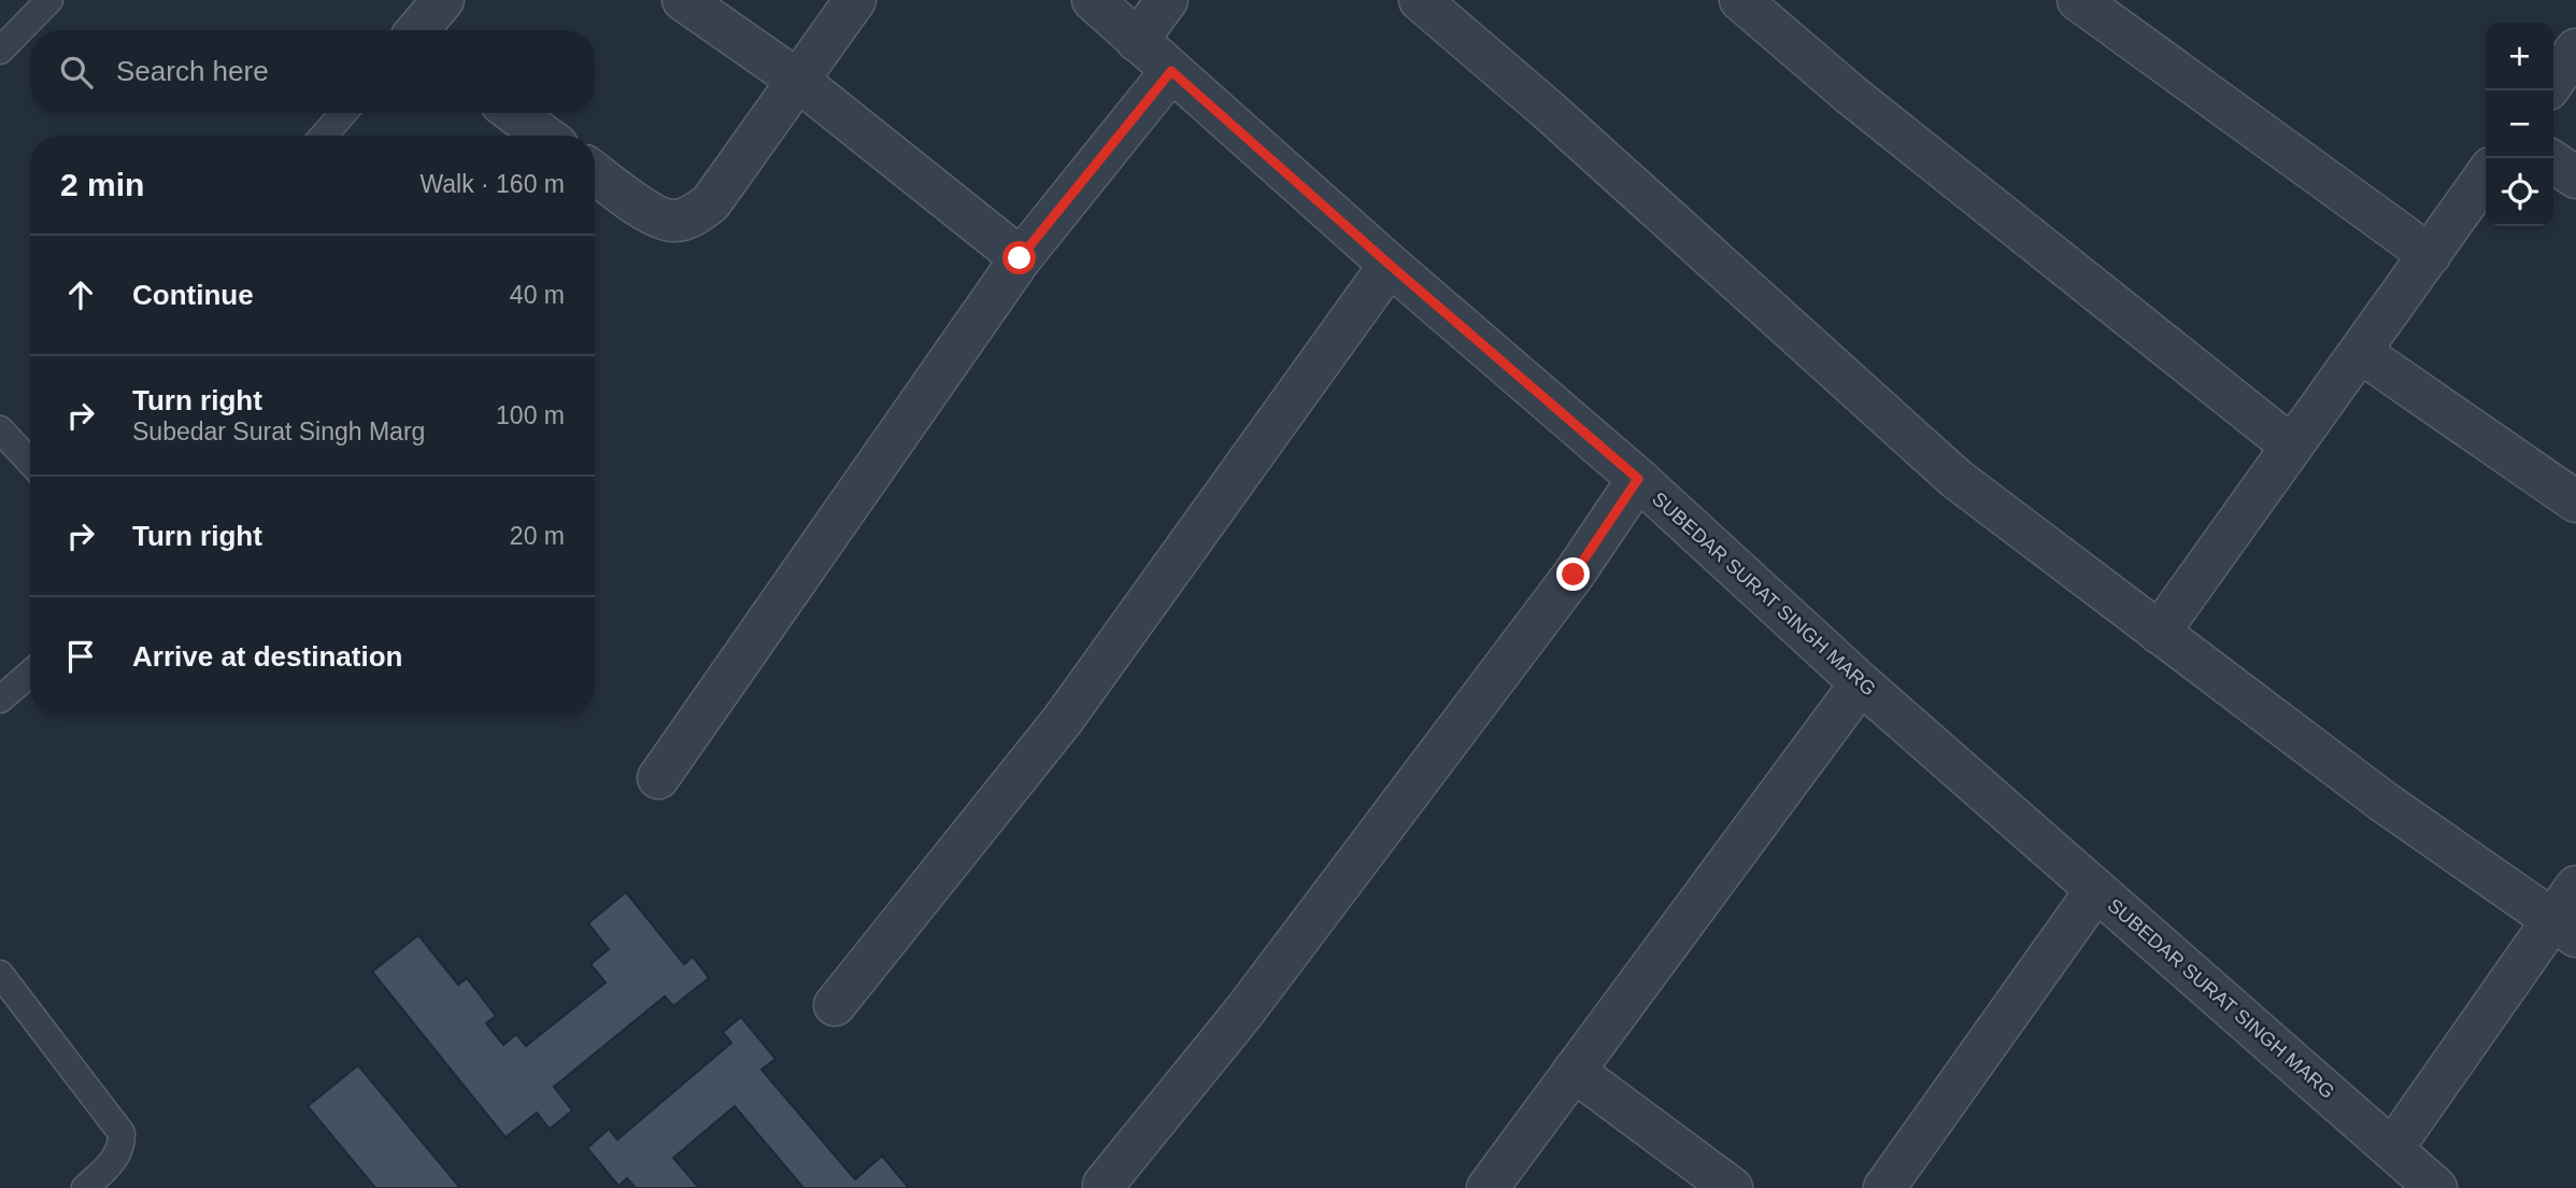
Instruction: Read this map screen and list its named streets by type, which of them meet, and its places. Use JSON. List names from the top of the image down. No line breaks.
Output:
{"streets":{"street":["SUBEDAR SURAT SINGH MARG"]},"page":{"map_buttons":["+","−"],"search":"Search here","heading":["2 min","Walk · 160 m"],"list":[["Continue","40 m"],["Turn right","Subedar Surat Singh Marg","100 m"],["Turn right","20 m"],"Arrive at destination"]}}
